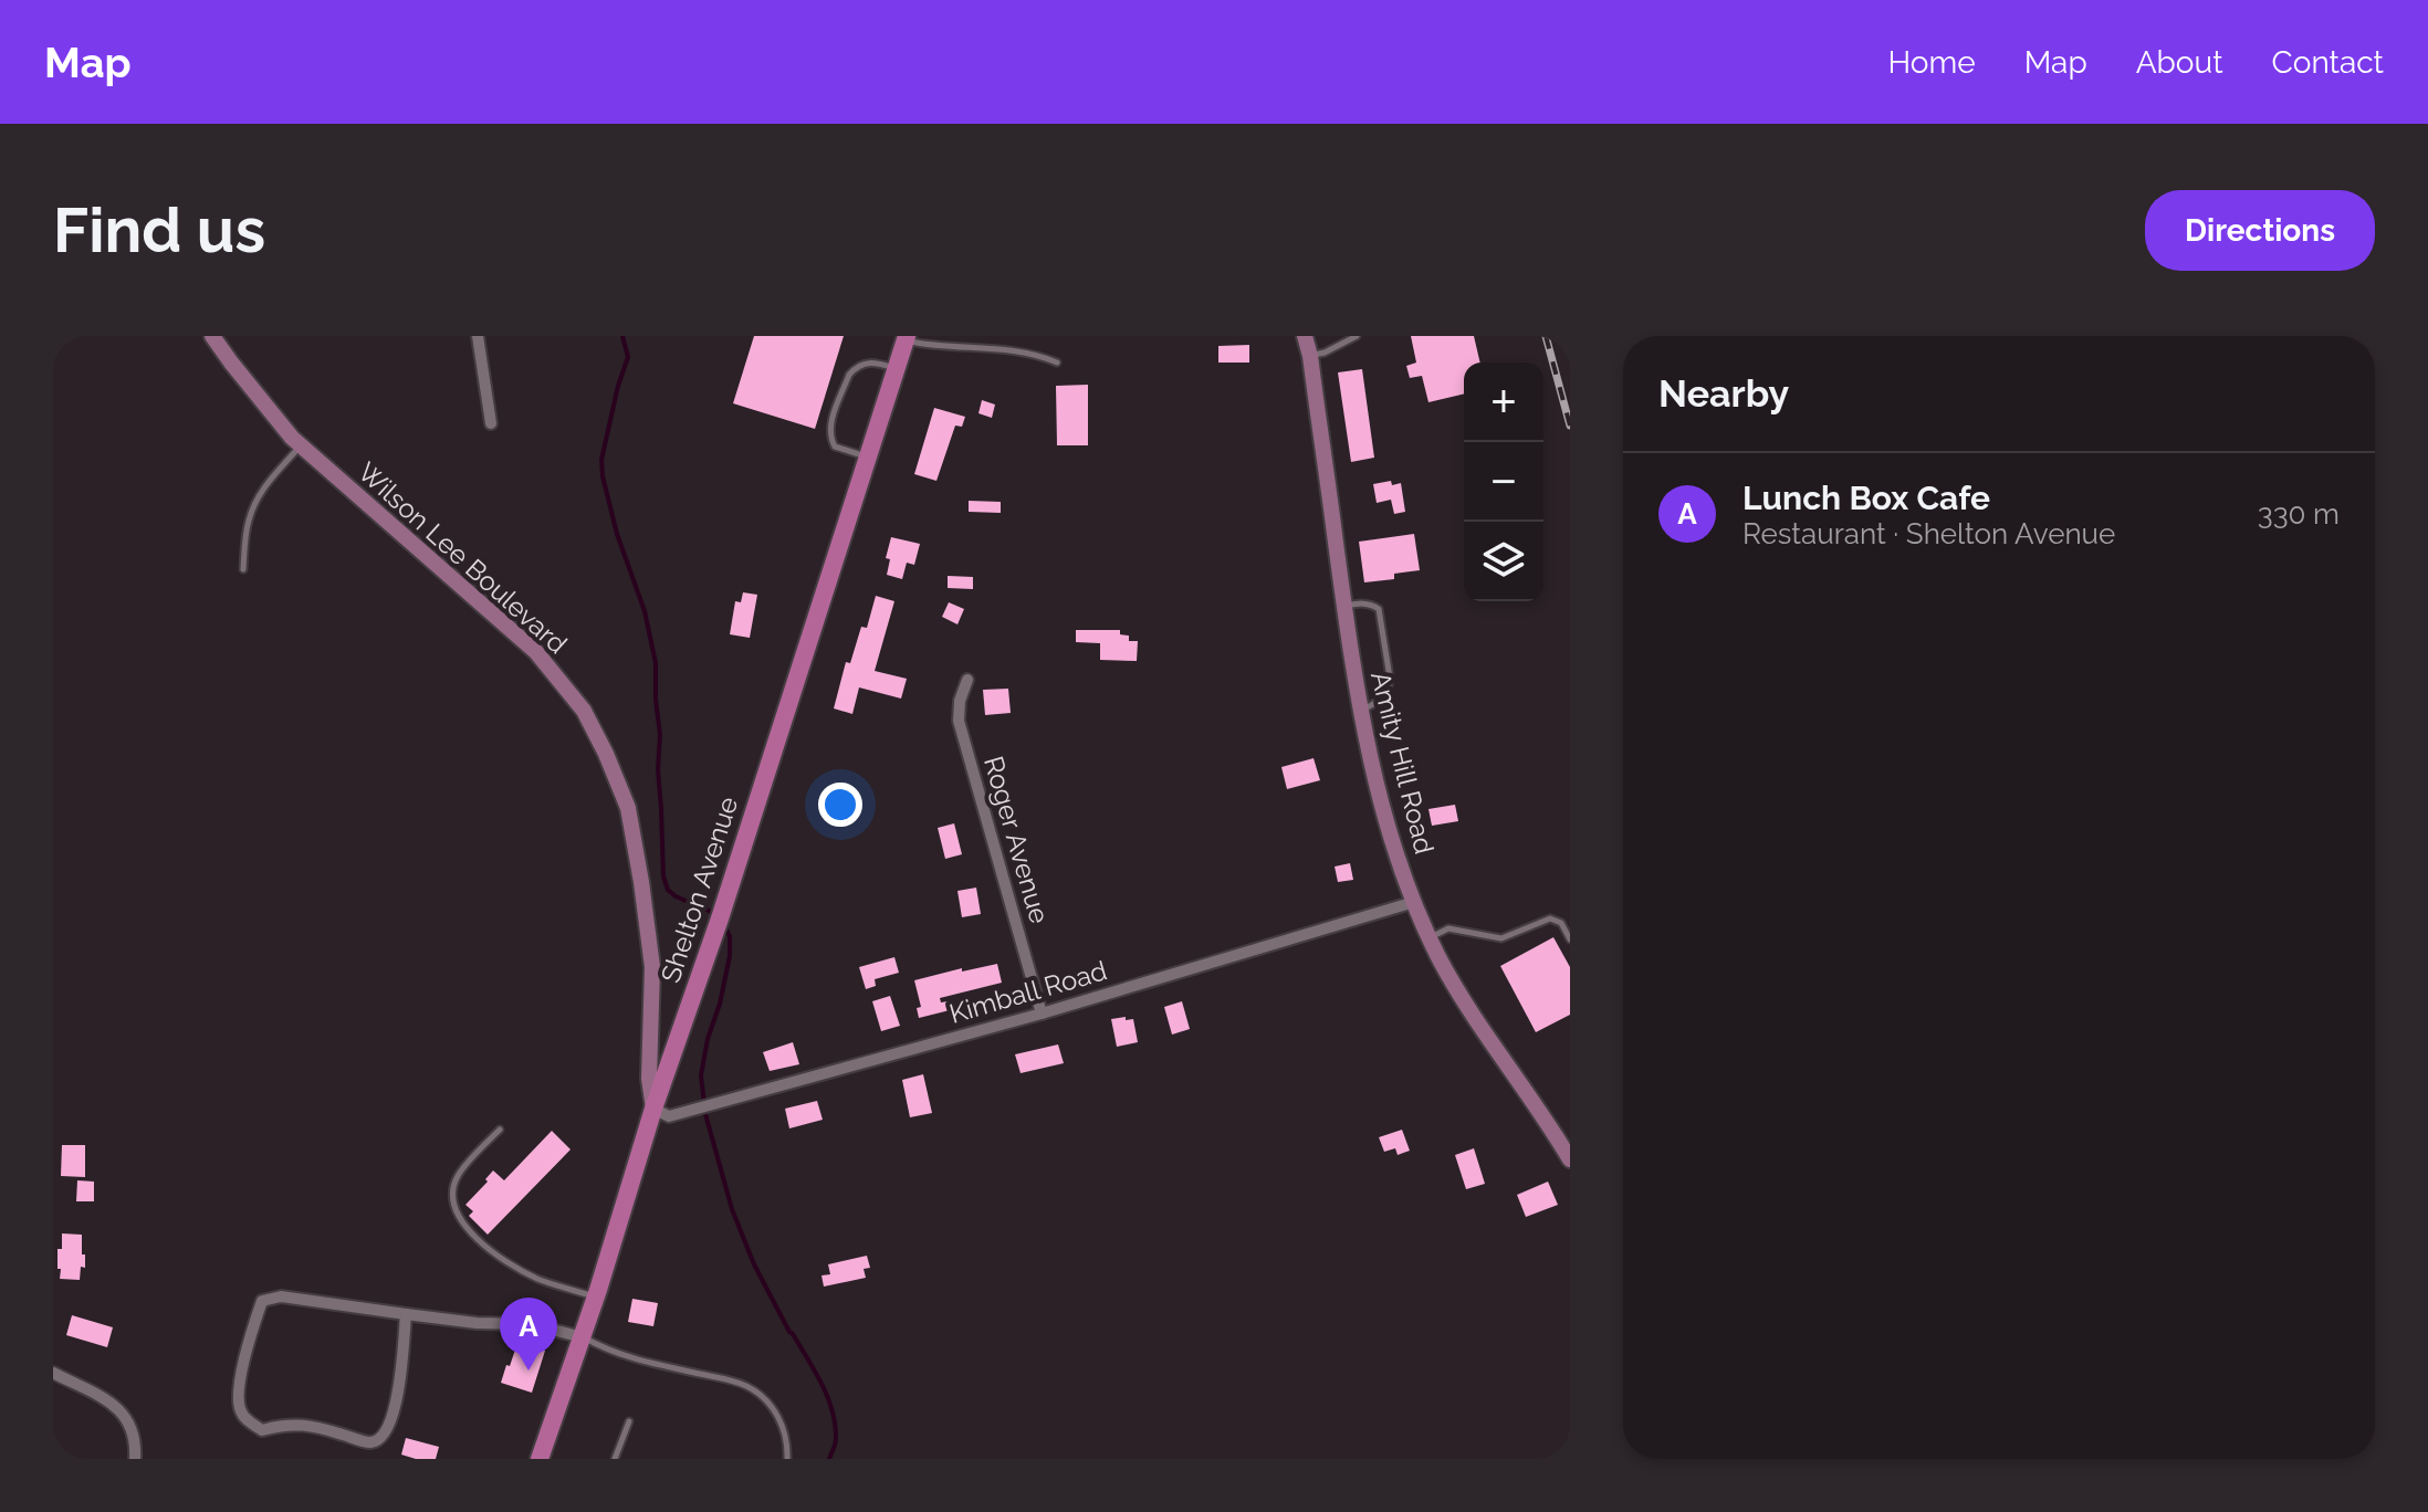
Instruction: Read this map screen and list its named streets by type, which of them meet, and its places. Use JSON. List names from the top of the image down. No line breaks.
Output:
{"streets":{"main road":["Shelton Avenue"],"street":["Wilson Lee Boulevard","Amity Hill Road","Roger Avenue","Kimball Road"]},"crossings":[["Wilson Lee Boulevard","Shelton Avenue"],["Wilson Lee Boulevard","Kimball Road"],["Amity Hill Road","Kimball Road"],["Roger Avenue","Kimball Road"],["Shelton Avenue","Kimball Road"]],"page":{"header":"Map","nav":["Home","Map","About","Contact"],"buttons":"Directions","title":"Find us","heading":"Nearby","map_buttons":["+","−"],"list":[{"mark":"A","name":"Lunch Box Cafe","note":"Restaurant · Shelton Avenue","value":"330 m"}],"pins":"A"}}
